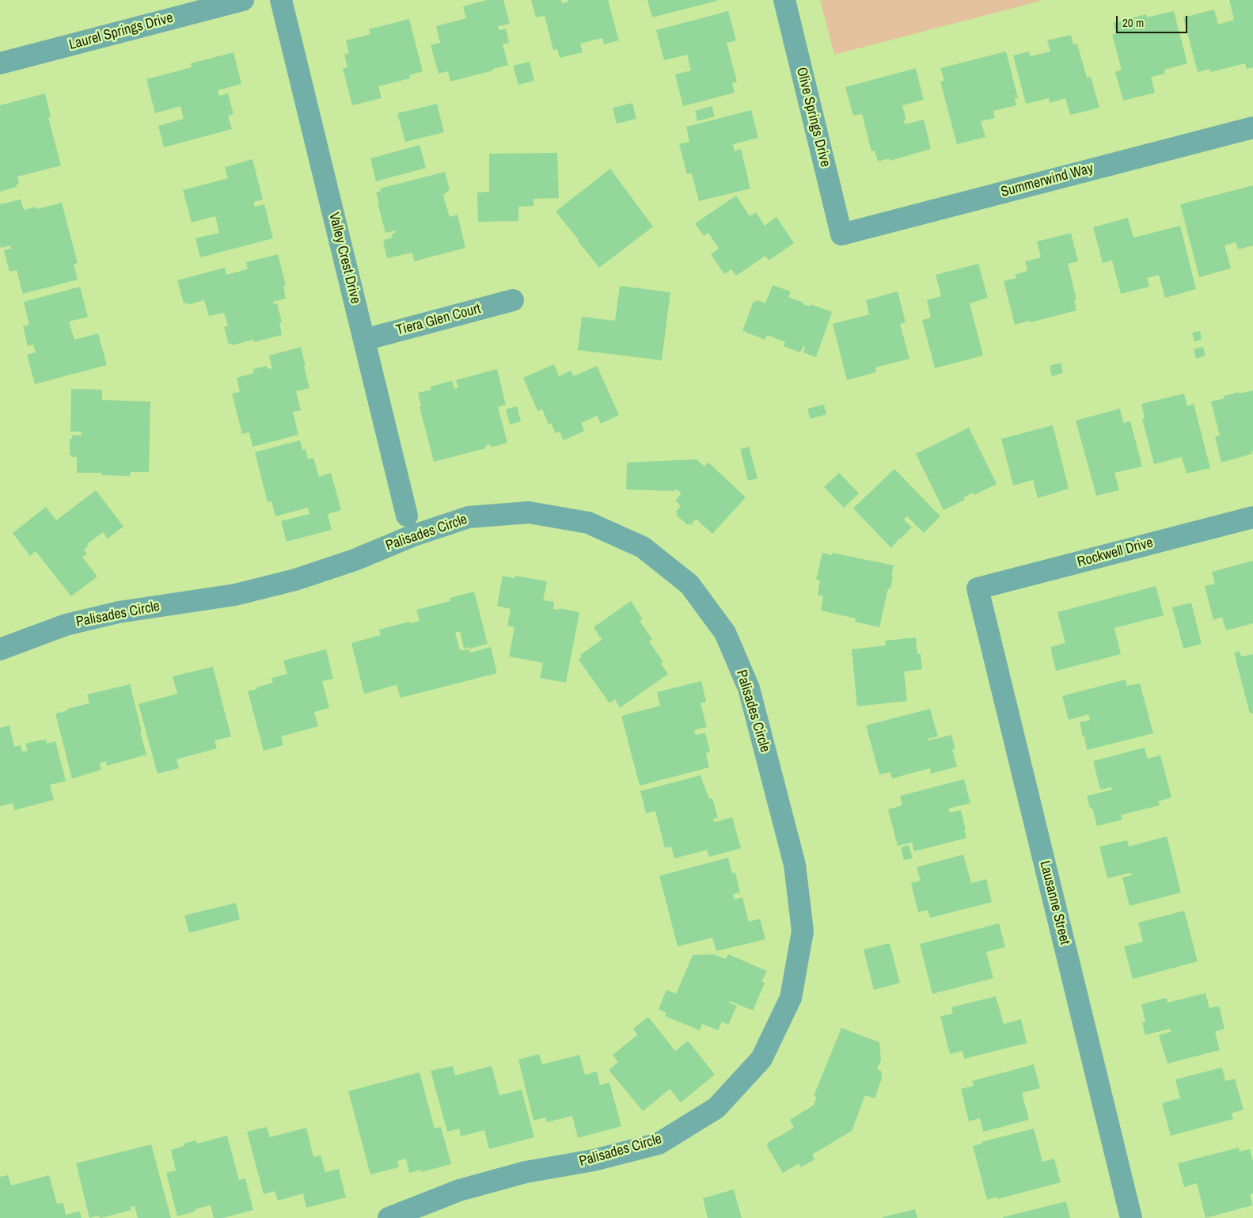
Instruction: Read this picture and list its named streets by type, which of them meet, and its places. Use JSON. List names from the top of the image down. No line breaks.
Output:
{"streets":{"street":["Laurel Springs Drive","Olive Springs Drive","Summerwind Way","Valley Crest Drive","Tiera Glen Court","Palisades Circle","Rockwell Drive","Lausanne Street"]},"crossings":[["Olive Springs Drive","Summerwind Way"],["Valley Crest Drive","Tiera Glen Court"],["Rockwell Drive","Lausanne Street"]],"scale_bar":"20 m"}
